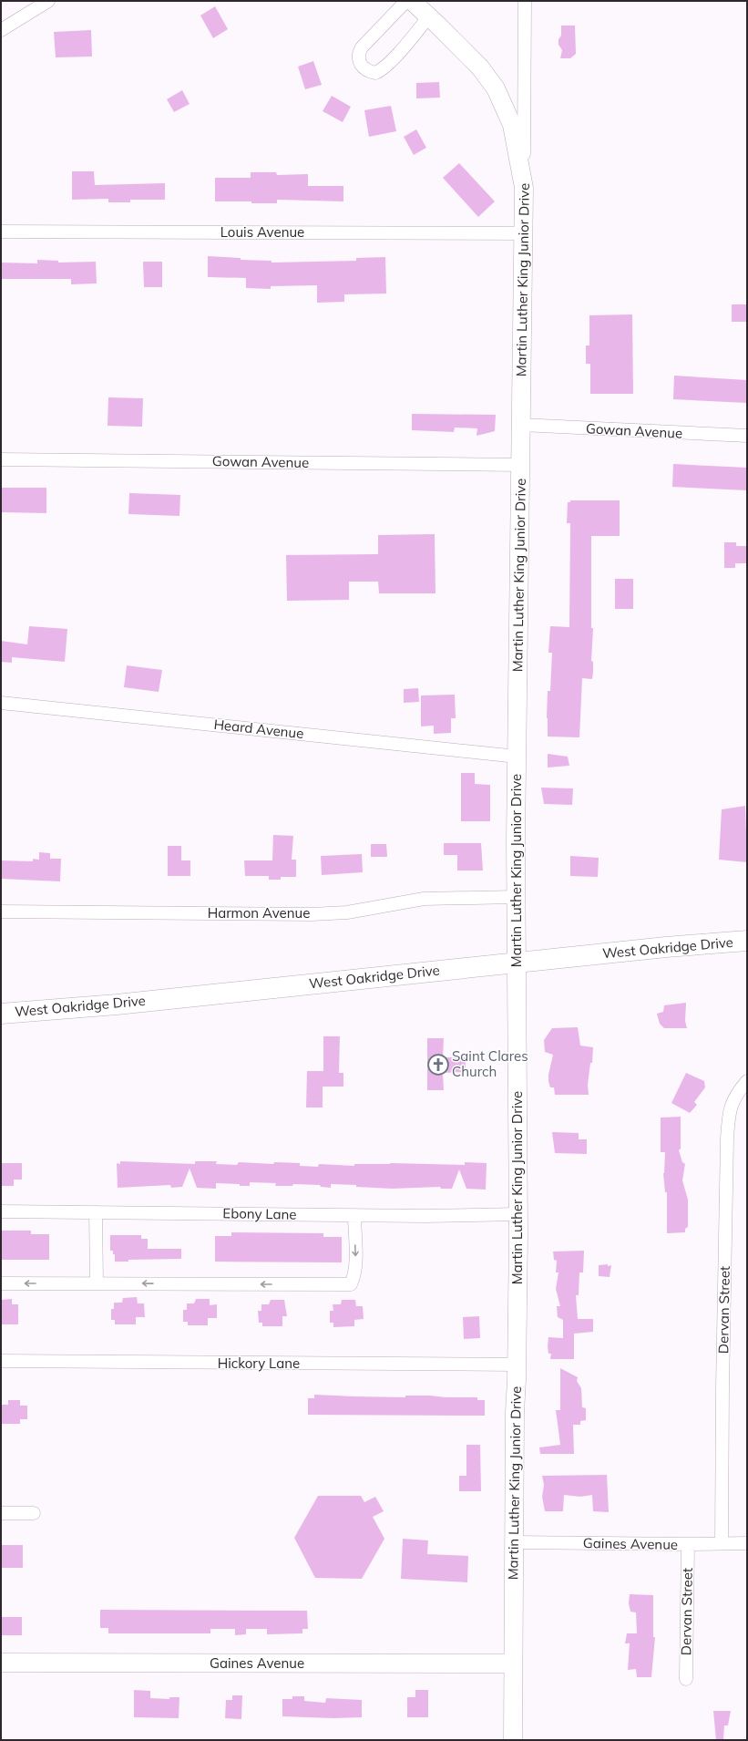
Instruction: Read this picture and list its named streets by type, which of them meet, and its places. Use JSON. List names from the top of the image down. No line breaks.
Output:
{"streets":{"main road":["West Oakridge Drive"],"street":["Louis Avenue","Martin Luther King Junior Drive","Gowan Avenue","Heard Avenue","Harmon Avenue","Ebony Lane","Dervan Street","Hickory Lane","Gaines Avenue"]},"crossings":[["Louis Avenue","Martin Luther King Junior Drive"],["Martin Luther King Junior Drive","Gowan Avenue"],["Martin Luther King Junior Drive","Heard Avenue"],["Martin Luther King Junior Drive","Harmon Avenue"],["Martin Luther King Junior Drive","West Oakridge Drive"],["Martin Luther King Junior Drive","Ebony Lane"],["Martin Luther King Junior Drive","Hickory Lane"],["Martin Luther King Junior Drive","Gaines Avenue"],["Dervan Street","Gaines Avenue"]],"places":{"church":["Saint Clares Church"]}}
